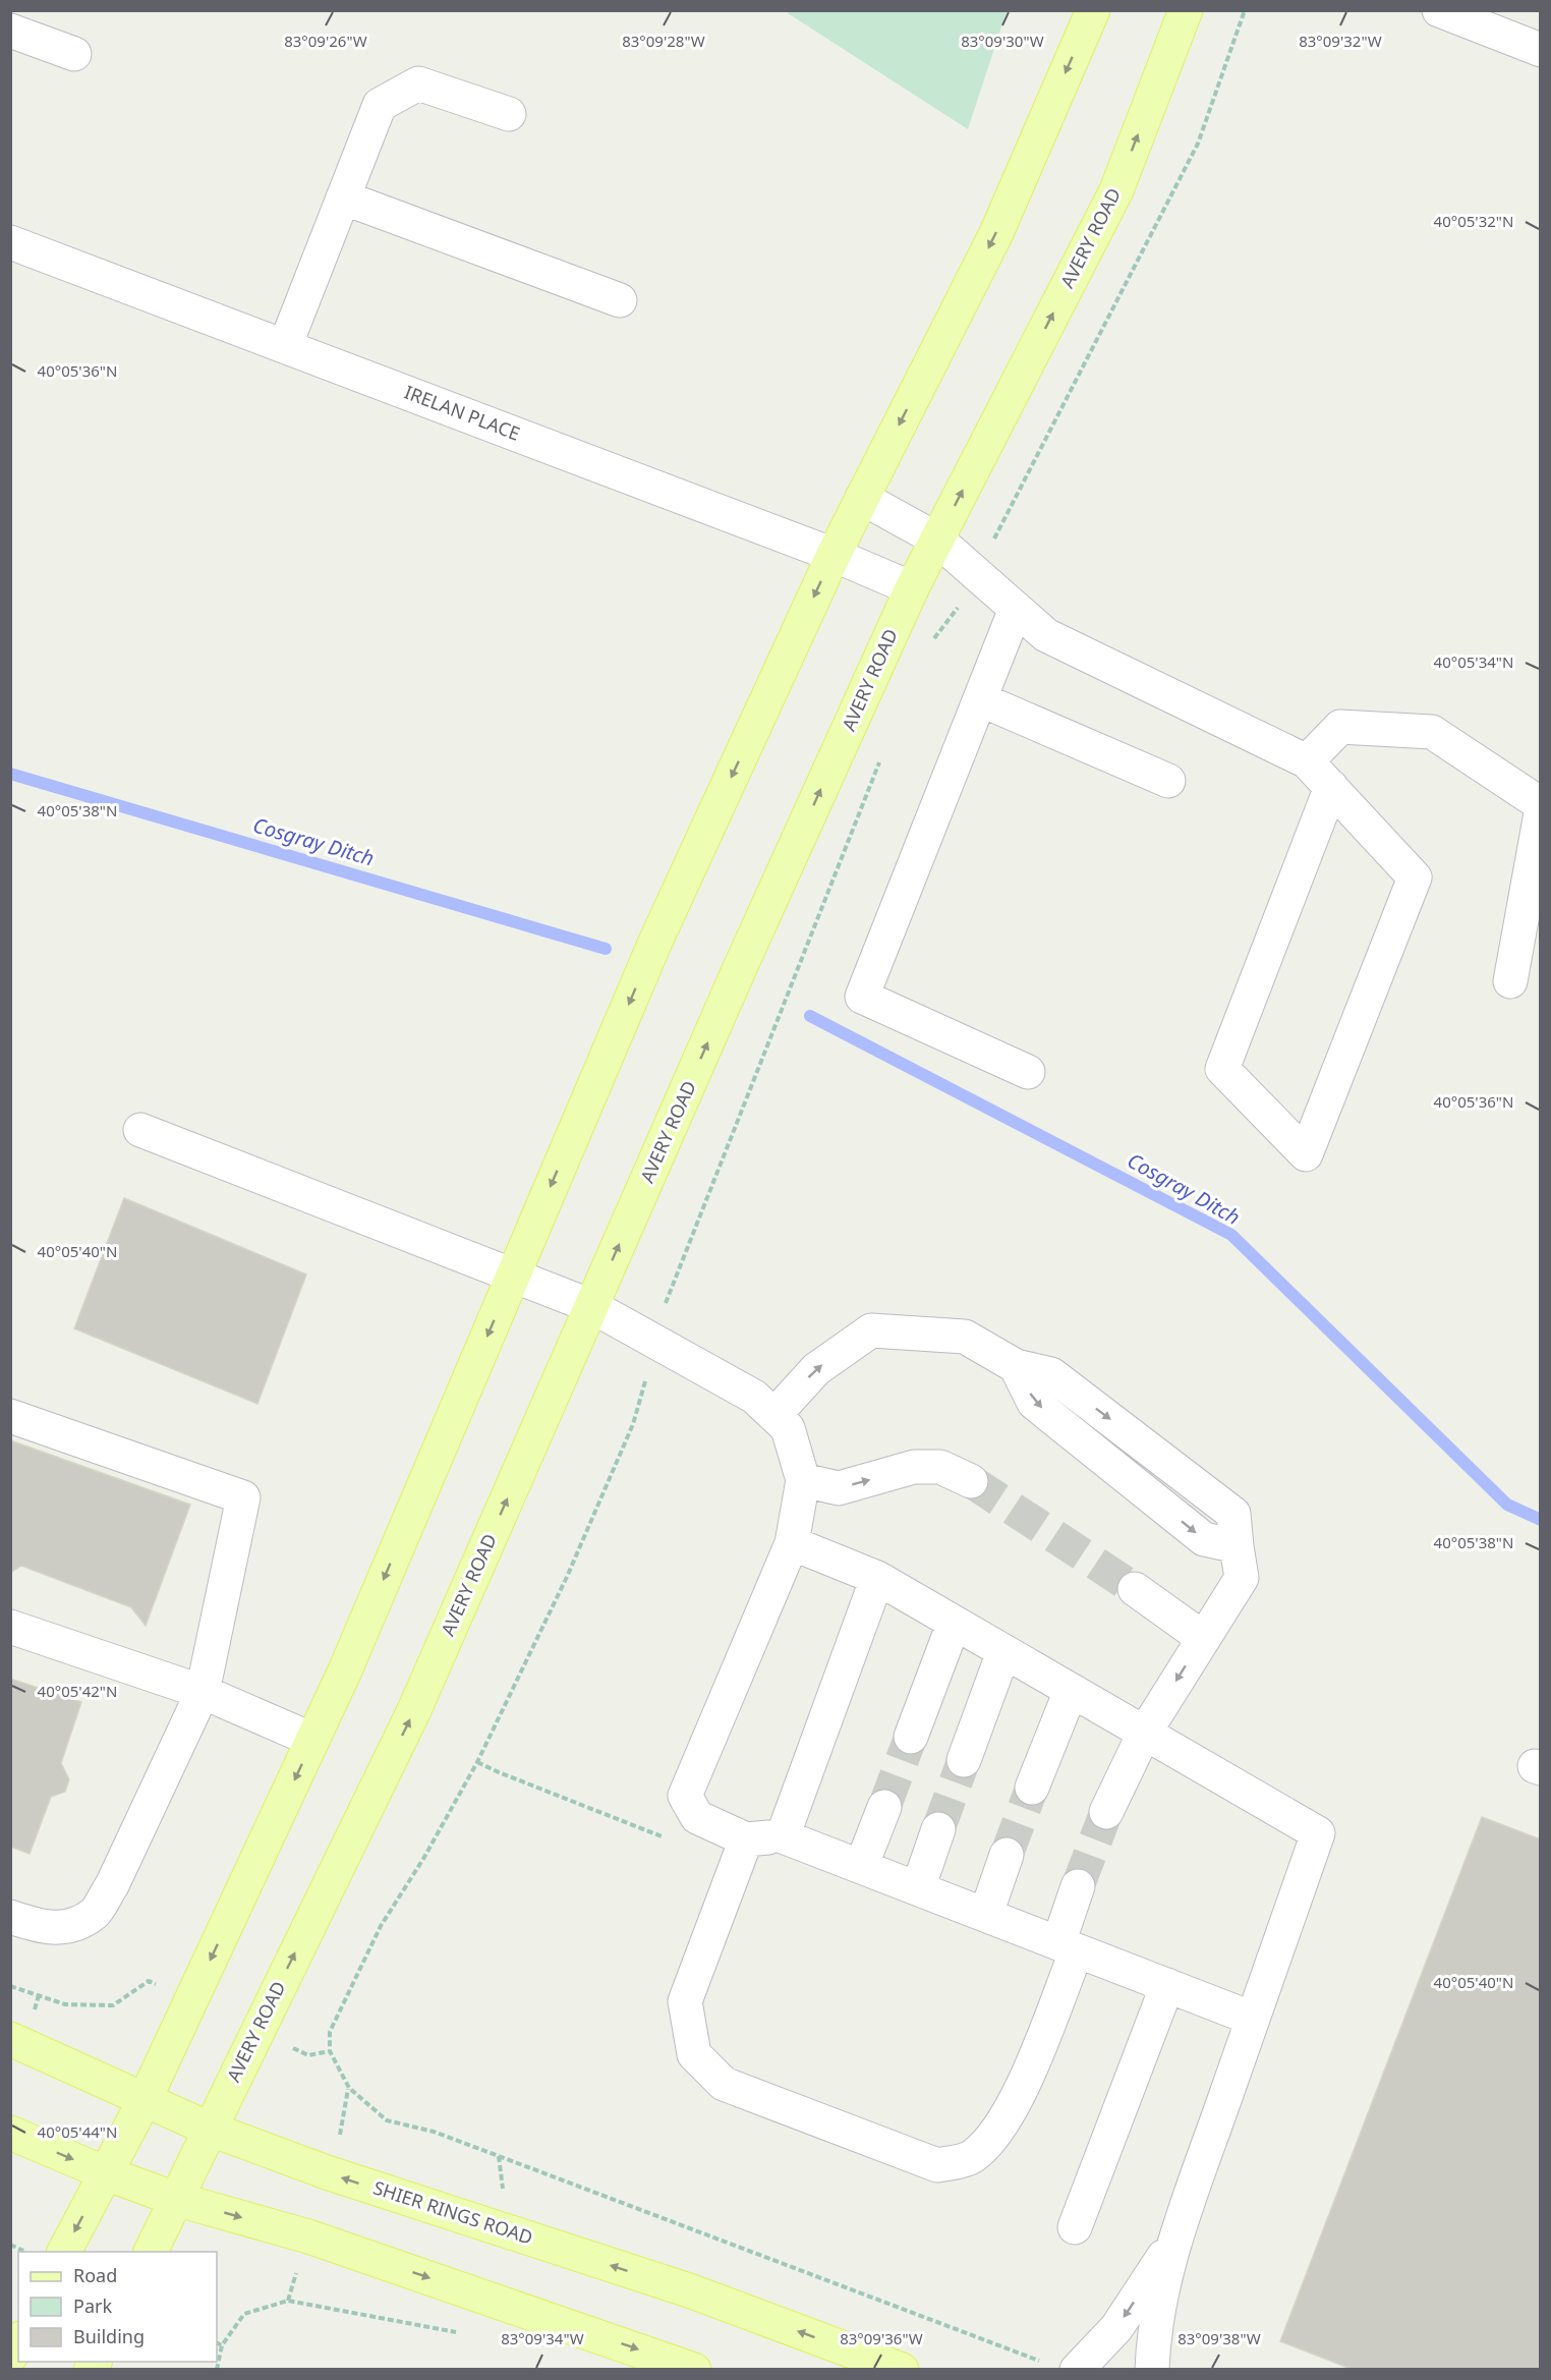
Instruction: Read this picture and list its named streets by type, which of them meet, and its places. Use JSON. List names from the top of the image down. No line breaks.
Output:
{"streets":{"main road":["AVERY ROAD","SHIER RINGS ROAD"],"street":["IRELAN PLACE"]},"crossings":[["AVERY ROAD","IRELAN PLACE"],["AVERY ROAD","SHIER RINGS ROAD"]],"water":["Cosgray Ditch"],"legend":["Road","Park","Building"],"coordinates":["83°09'26\"W","83°09'28\"W","83°09'30\"W","83°09'32\"W","40°05'32\"N","40°05'36\"N","40°05'34\"N","40°05'38\"N","40°05'40\"N","40°05'42\"N","40°05'44\"N","83°09'34\"W","83°09'36\"W","83°09'38\"W"]}
